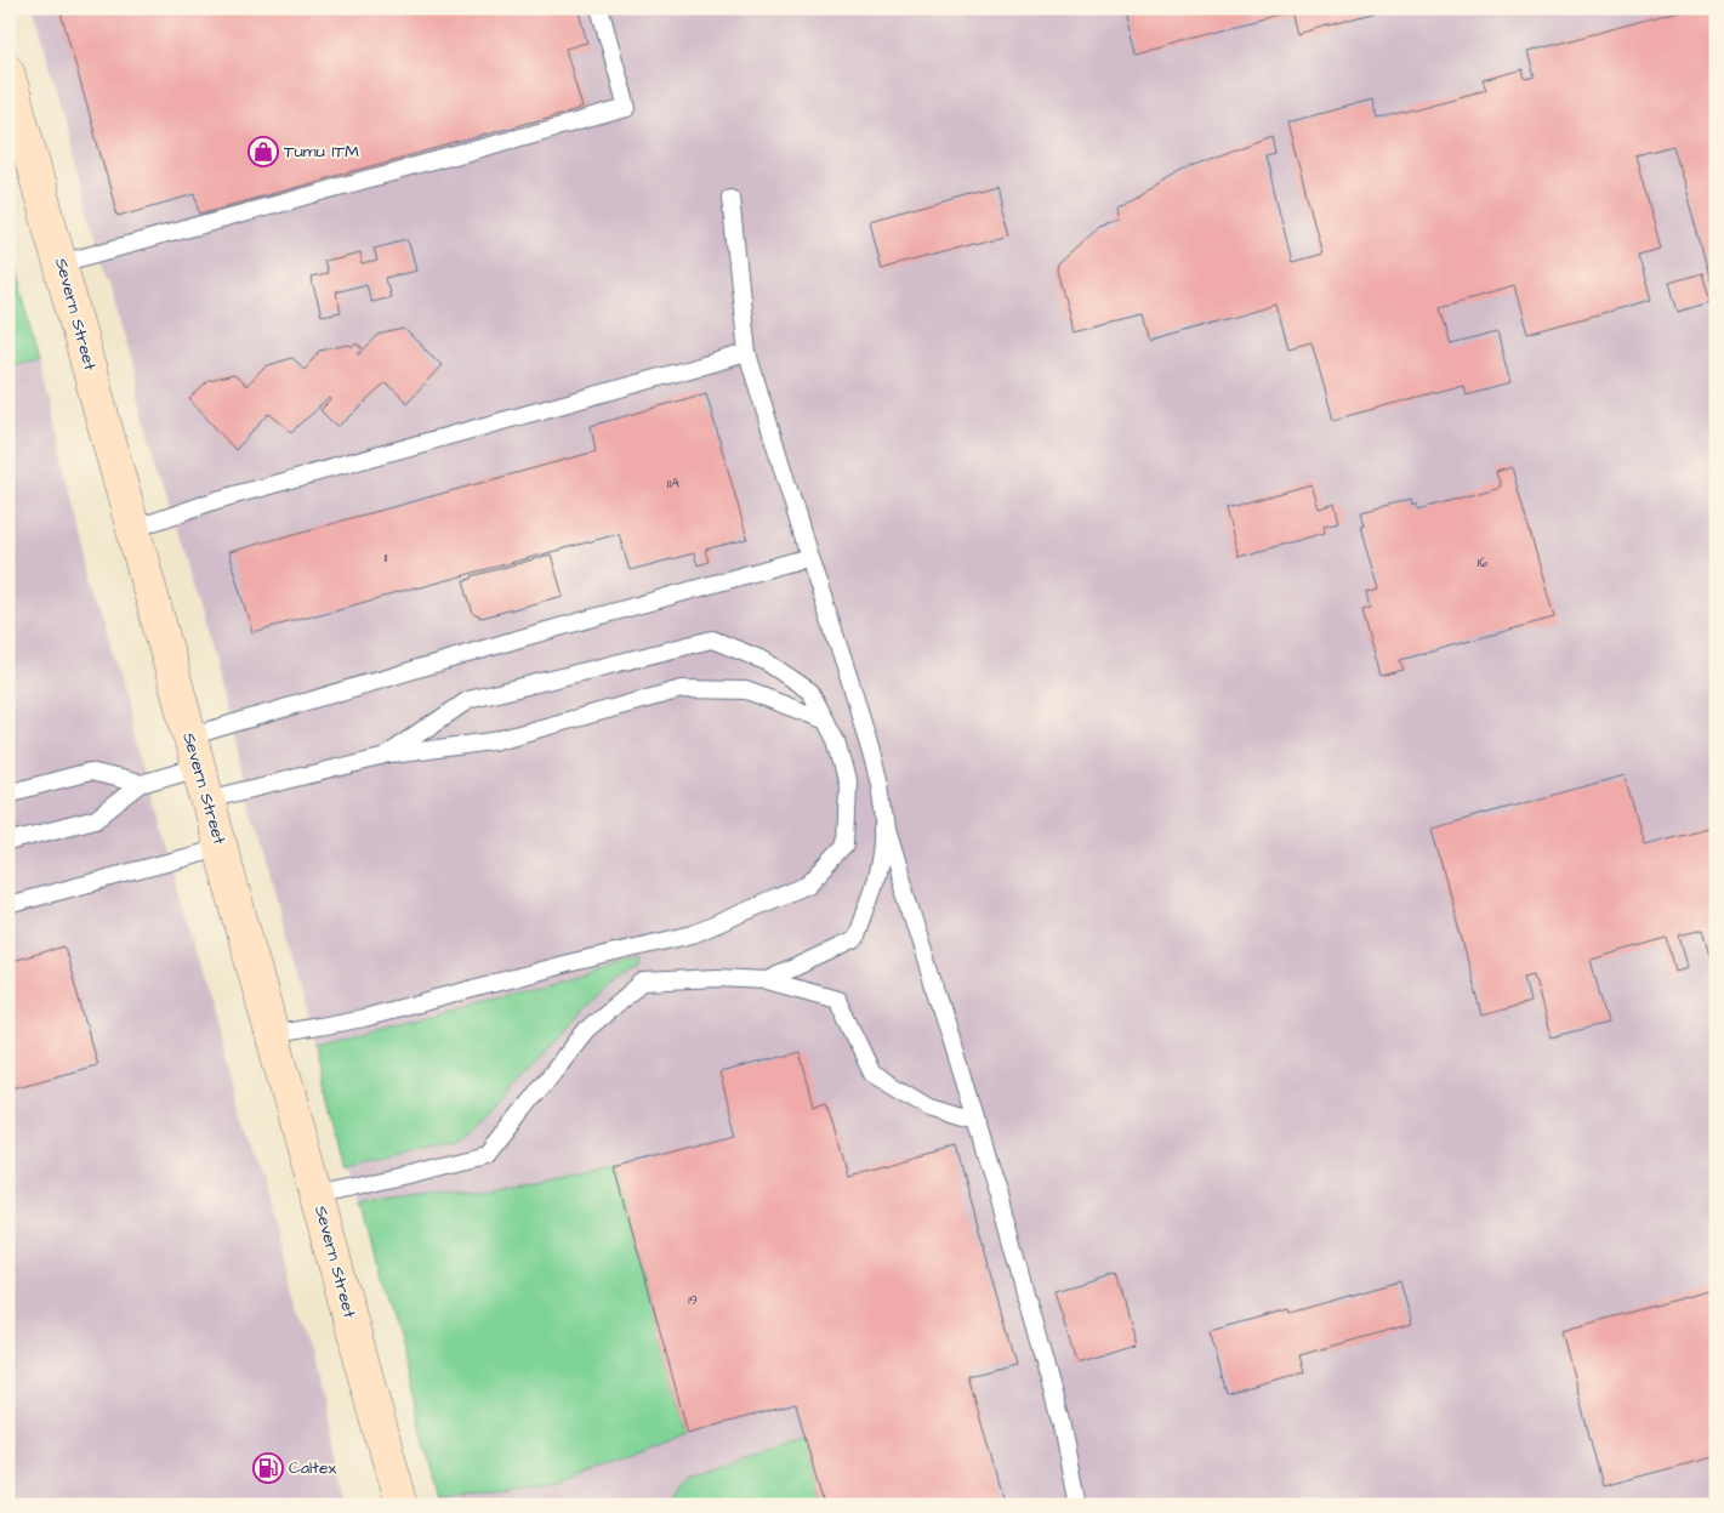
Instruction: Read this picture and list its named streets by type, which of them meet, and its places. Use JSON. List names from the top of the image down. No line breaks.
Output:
{"streets":{"street":["Severn Street"]},"places":{"shop":["Tumu ITM"],"fuel station":["Caltex"]},"house_numbers":["11A","11","16","19"]}
